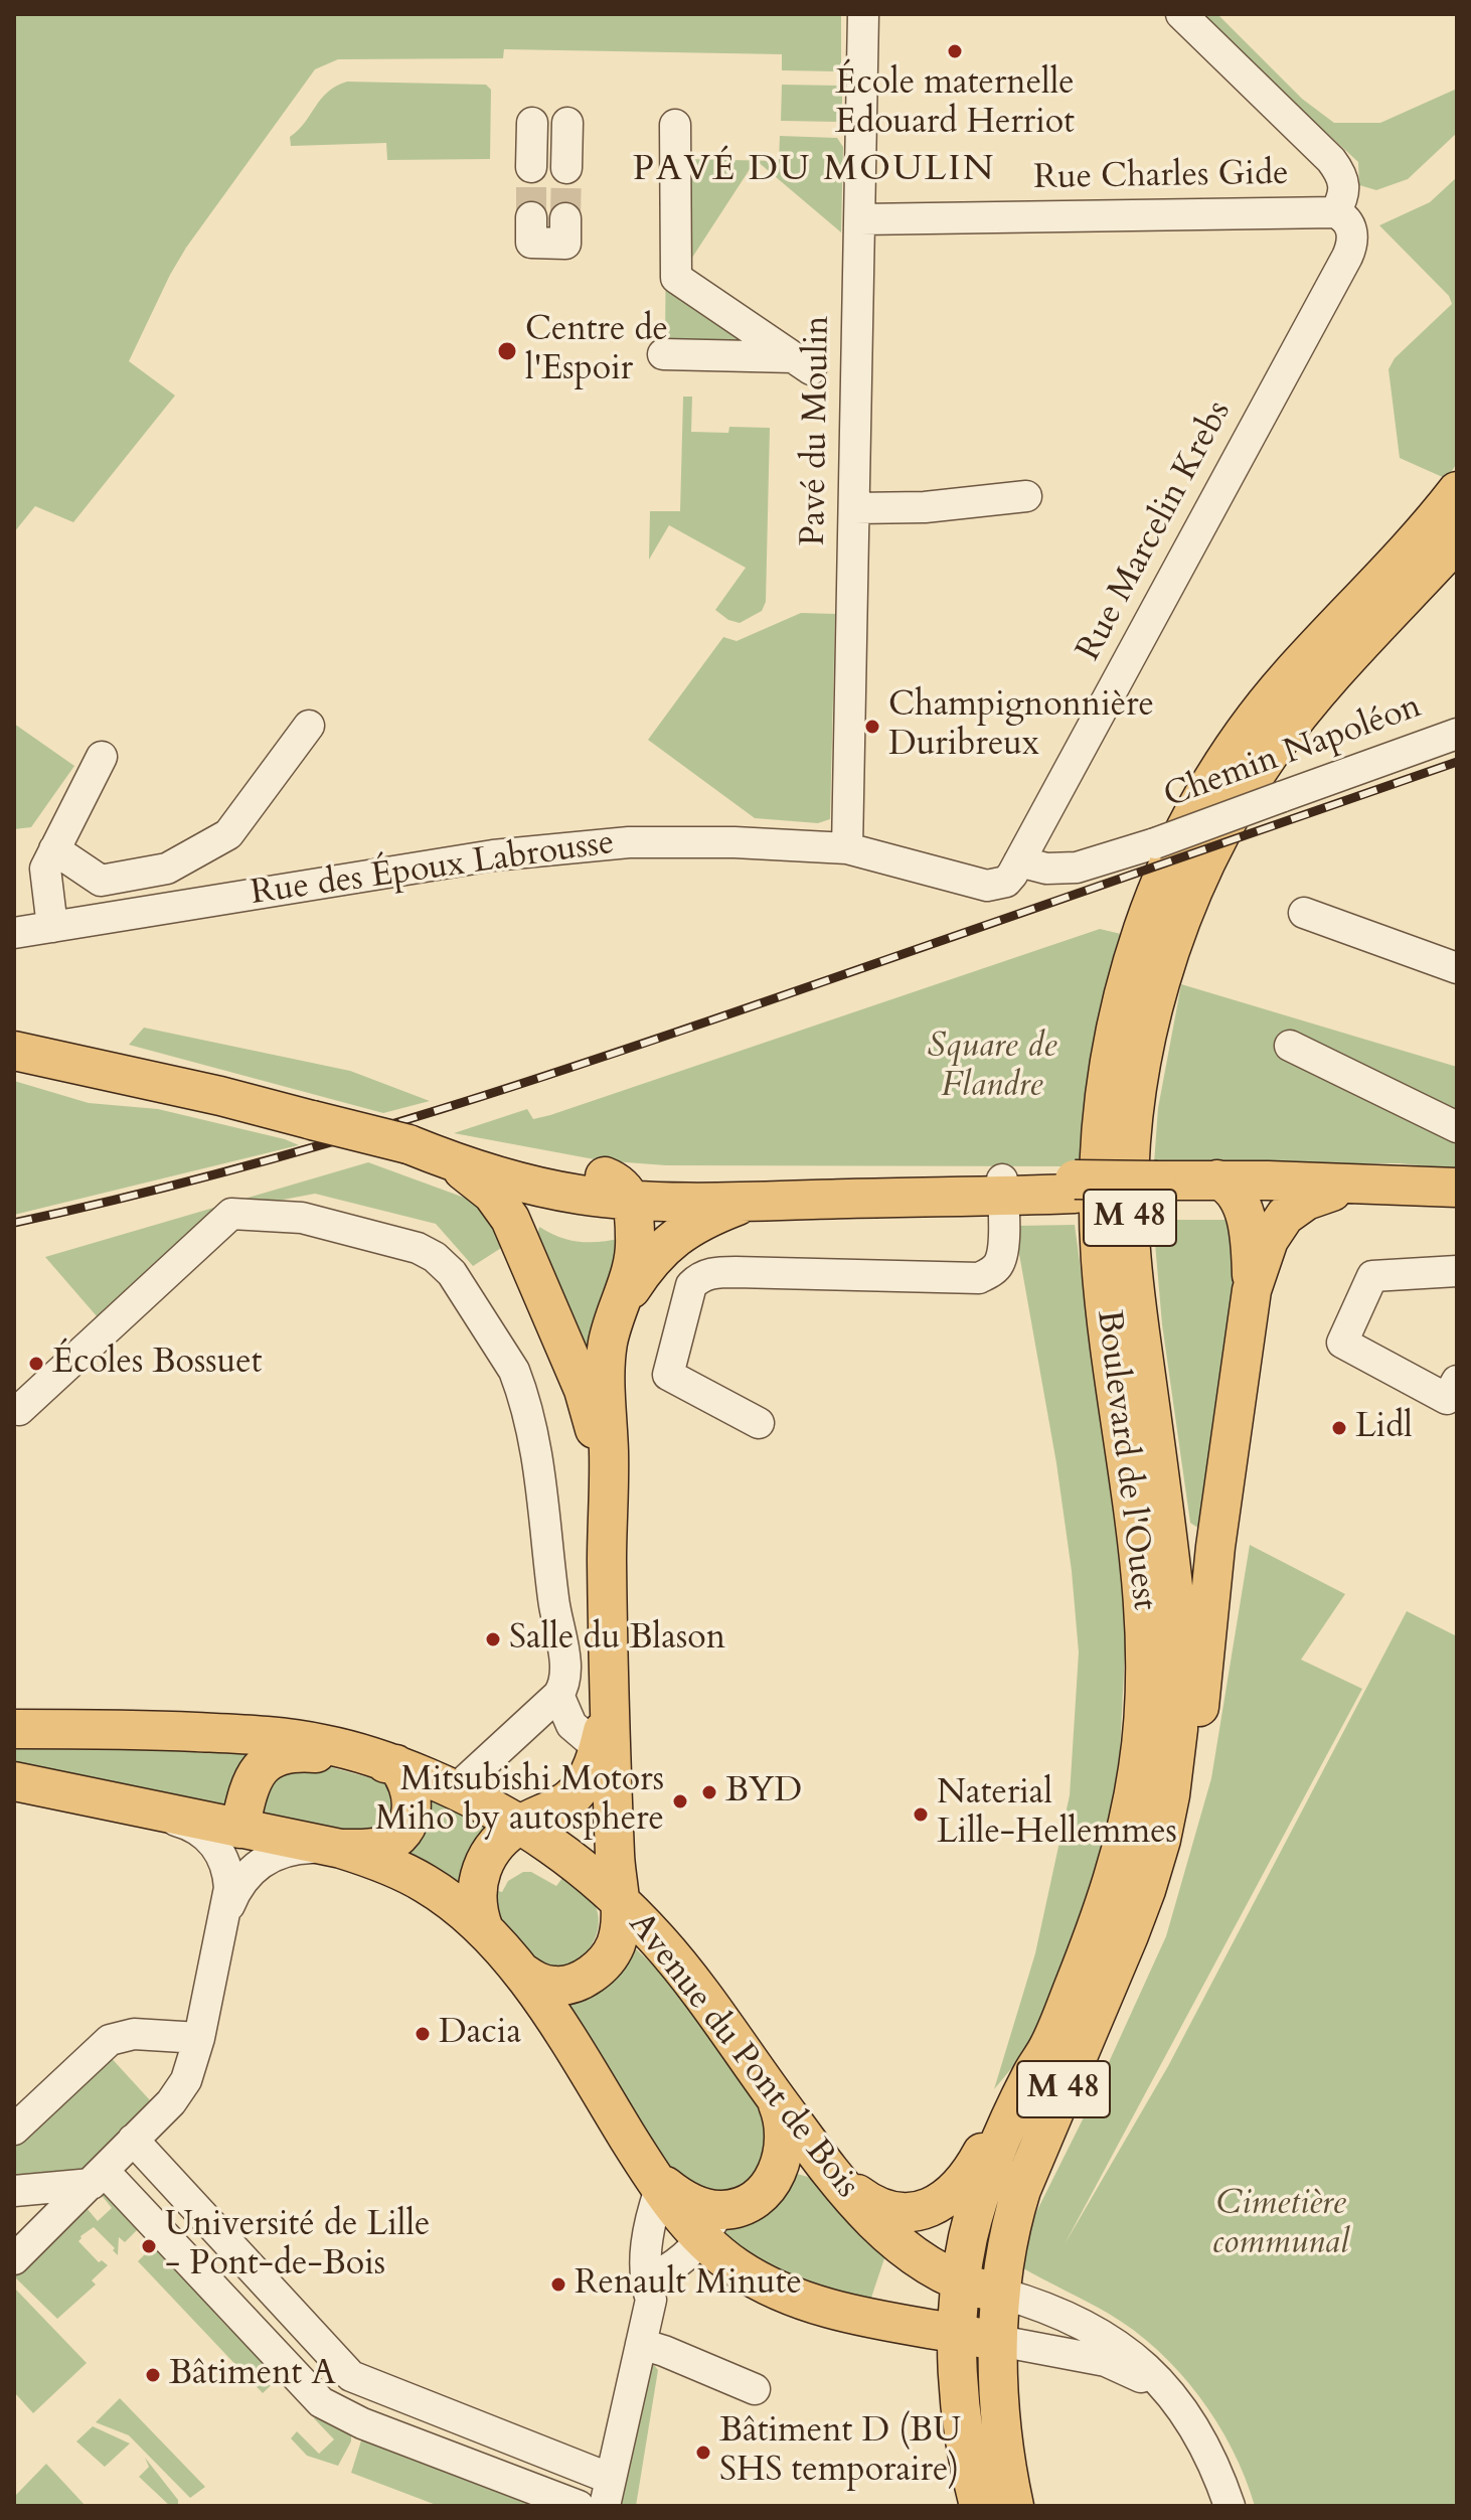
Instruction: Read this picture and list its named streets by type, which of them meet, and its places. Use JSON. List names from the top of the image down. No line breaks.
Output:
{"streets":{"main road":["M 48","Boulevard de l'Ouest","Avenue du Pont de Bois"],"street":["Rue Charles Gide","Pavé du Moulin","Rue Marcelin Krebs","Chemin Napoléon","Rue des Époux Labrousse"]},"crossings":[["Rue Charles Gide","Pavé du Moulin"],["Rue Charles Gide","Rue Marcelin Krebs"],["Pavé du Moulin","Rue des Époux Labrousse"],["Rue Marcelin Krebs","Chemin Napoléon"],["Rue Marcelin Krebs","Rue des Époux Labrousse"],["Chemin Napoléon","Rue des Époux Labrousse"],["Boulevard de l'Ouest","Avenue du Pont de Bois"]],"districts":["PAVÉ DU MOULIN"],"parks":["Square de Flandre","Cimetière communal"],"places":["École maternelle Edouard Herriot","Centre de l'Espoir","Champignonnière Duribreux","Écoles Bossuet","Lidl","Salle du Blason","BYD","Mitsubishi Motors Miho by autosphere","Naterial Lille-Hellemmes","Dacia","Université de Lille - Pont-de-Bois","Renault Minute","Bâtiment A","Bâtiment D (BU SHS temporaire)"]}
